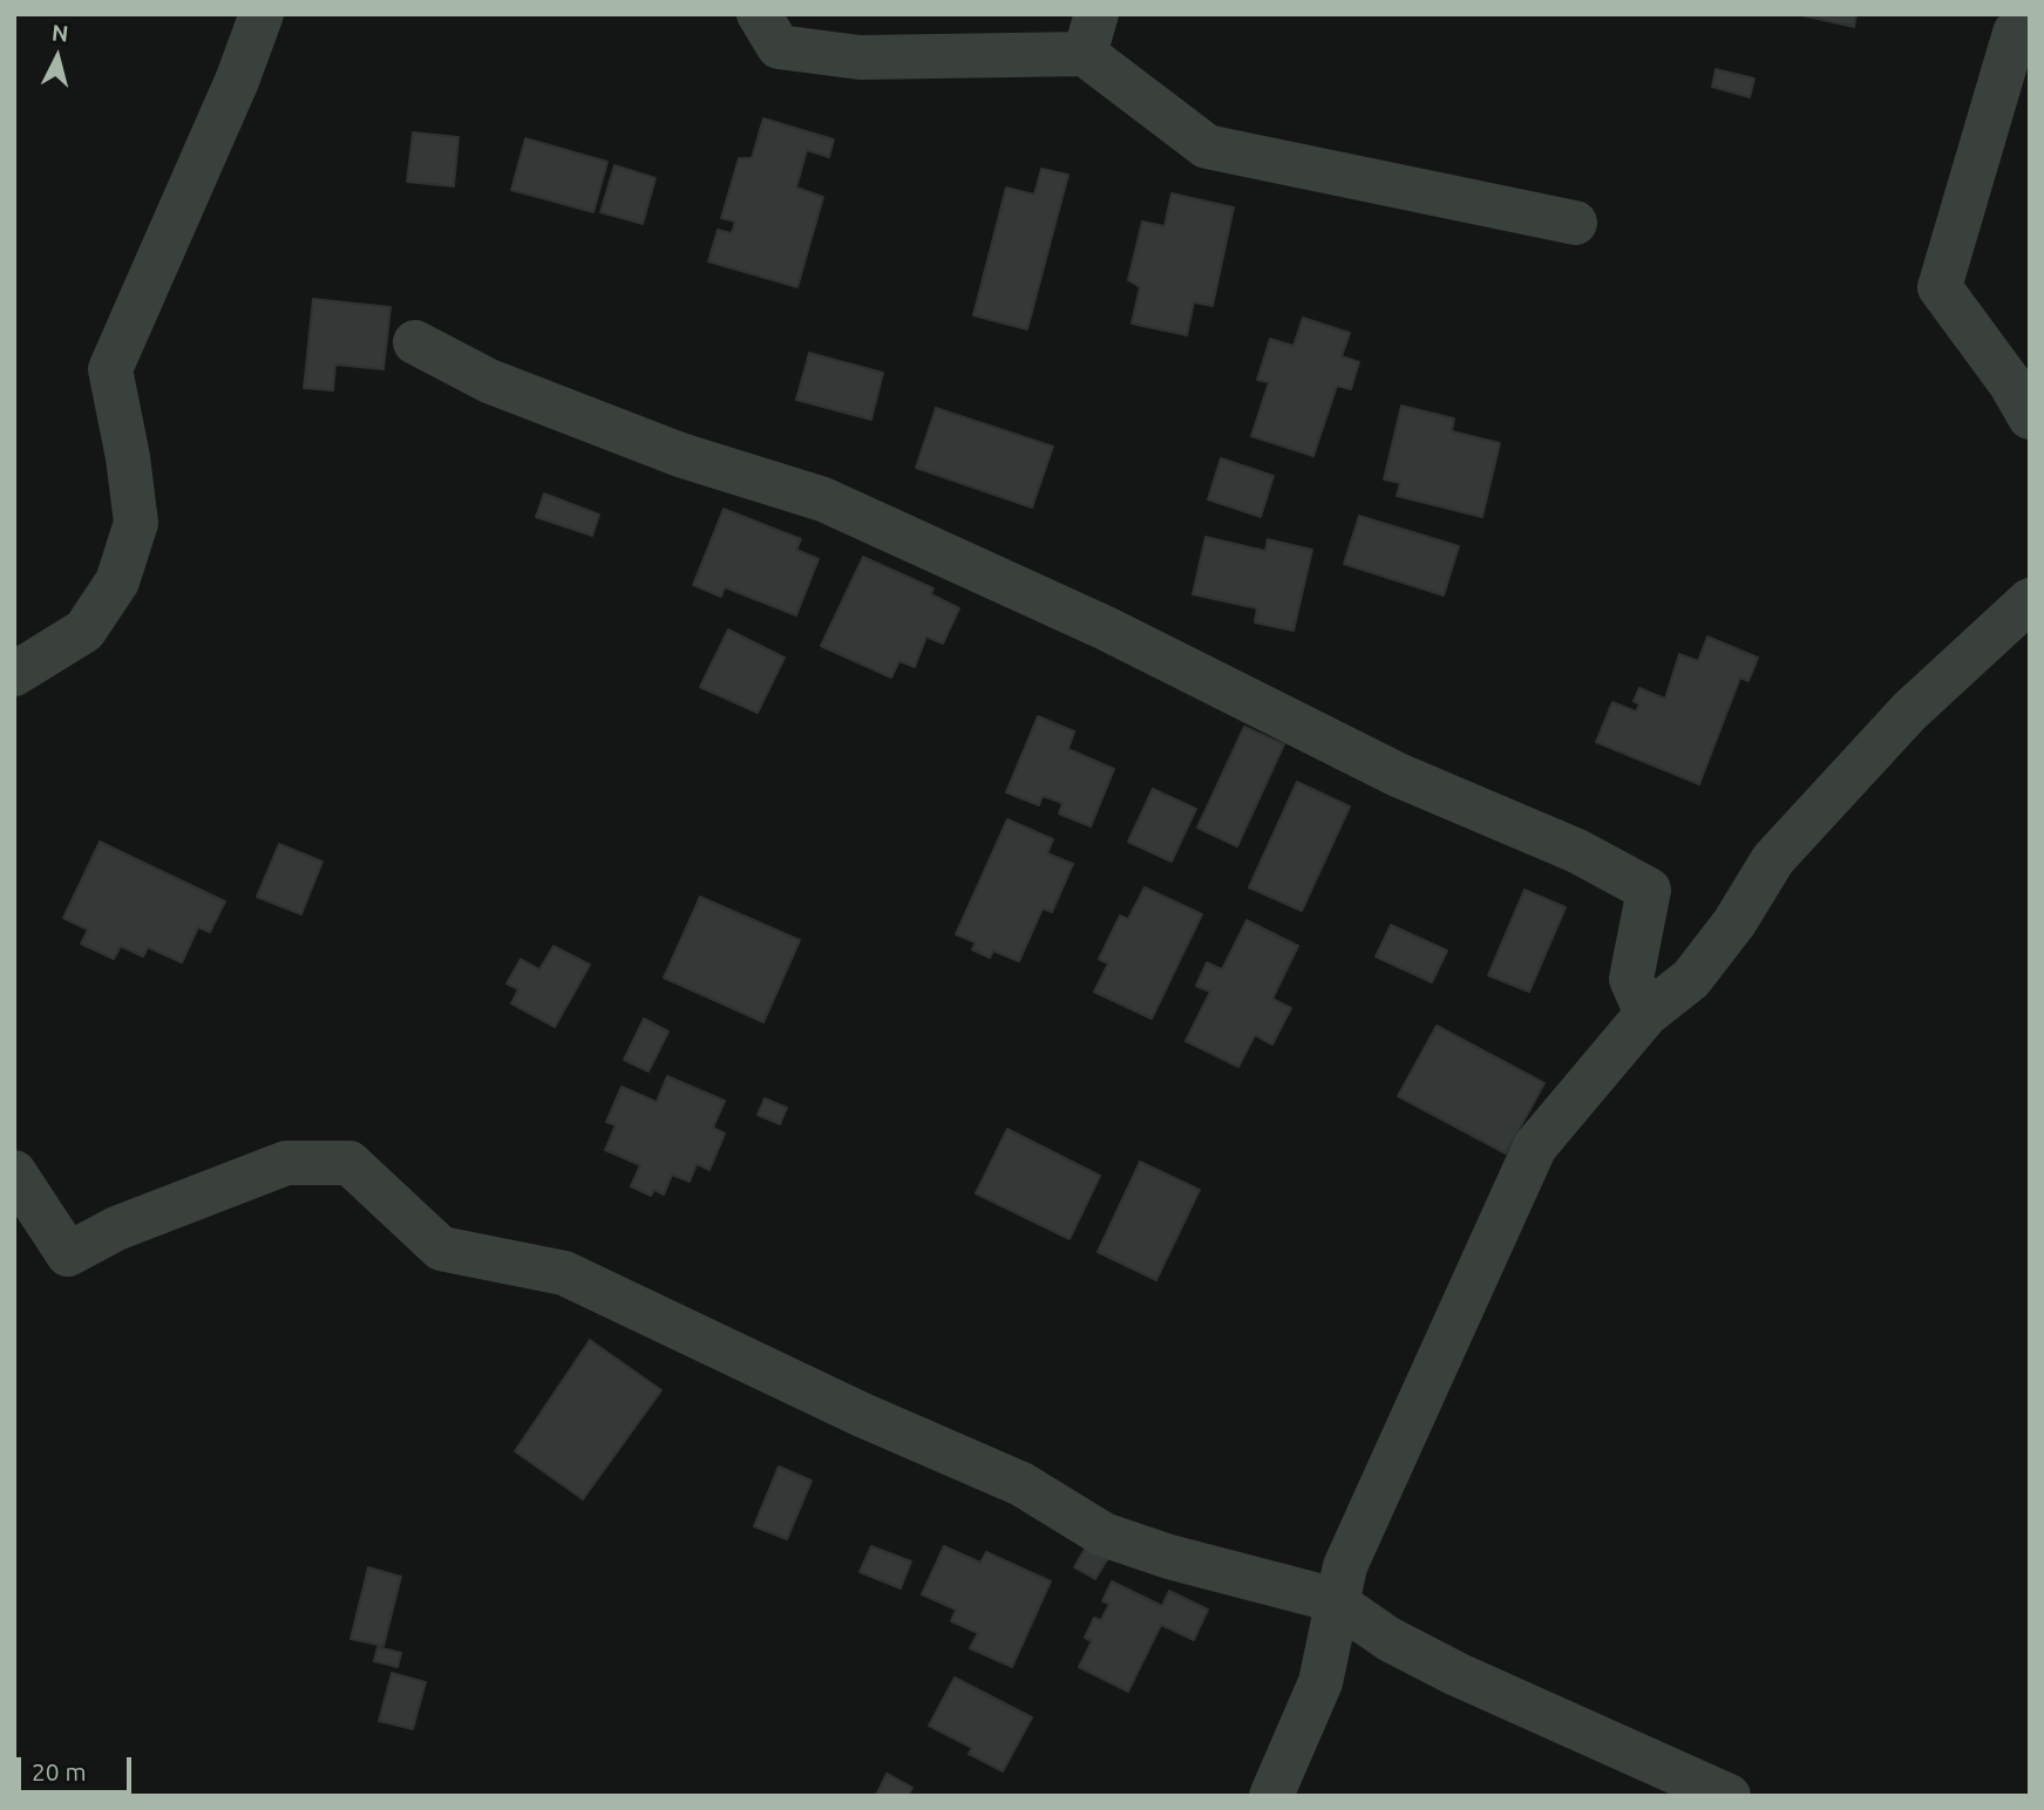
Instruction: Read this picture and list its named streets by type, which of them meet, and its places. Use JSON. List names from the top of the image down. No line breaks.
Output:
{"scale_bar":"20 m","north":"top"}
